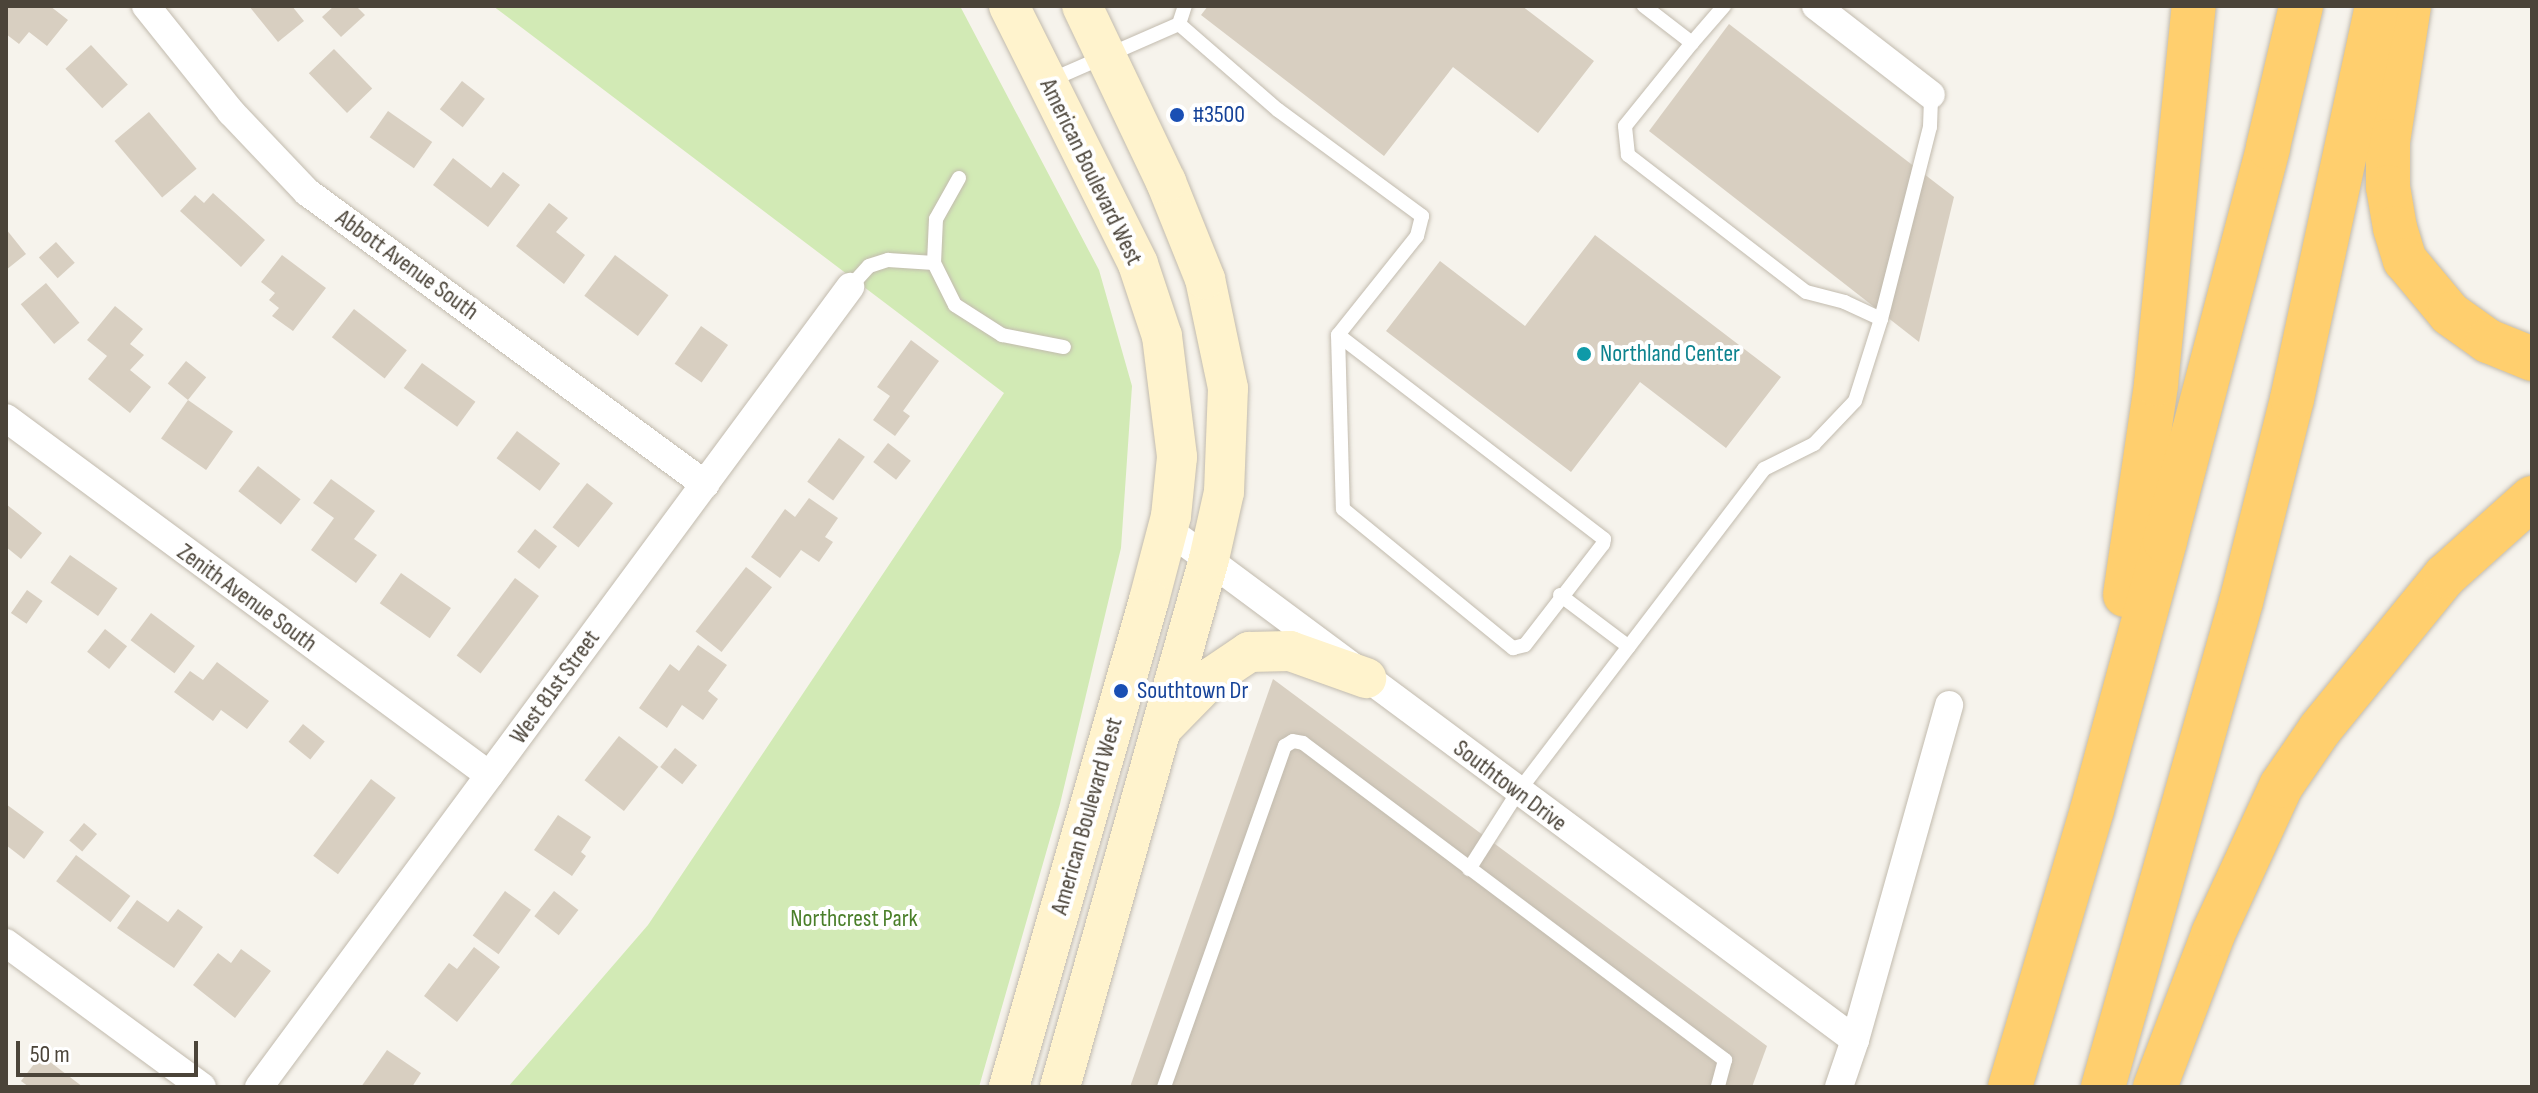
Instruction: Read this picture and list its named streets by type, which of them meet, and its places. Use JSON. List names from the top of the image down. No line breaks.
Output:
{"streets":{"main road":["American Boulevard West"],"street":["Abbott Avenue South","Zenith Avenue South","West 81st Street","Southtown Drive"]},"crossings":[["American Boulevard West","Southtown Drive"],["Abbott Avenue South","West 81st Street"],["Zenith Avenue South","West 81st Street"]],"parks":["Northcrest Park"],"places":["#3500","Northland Center","Southtown Dr"],"scale_bar":"50 m"}
